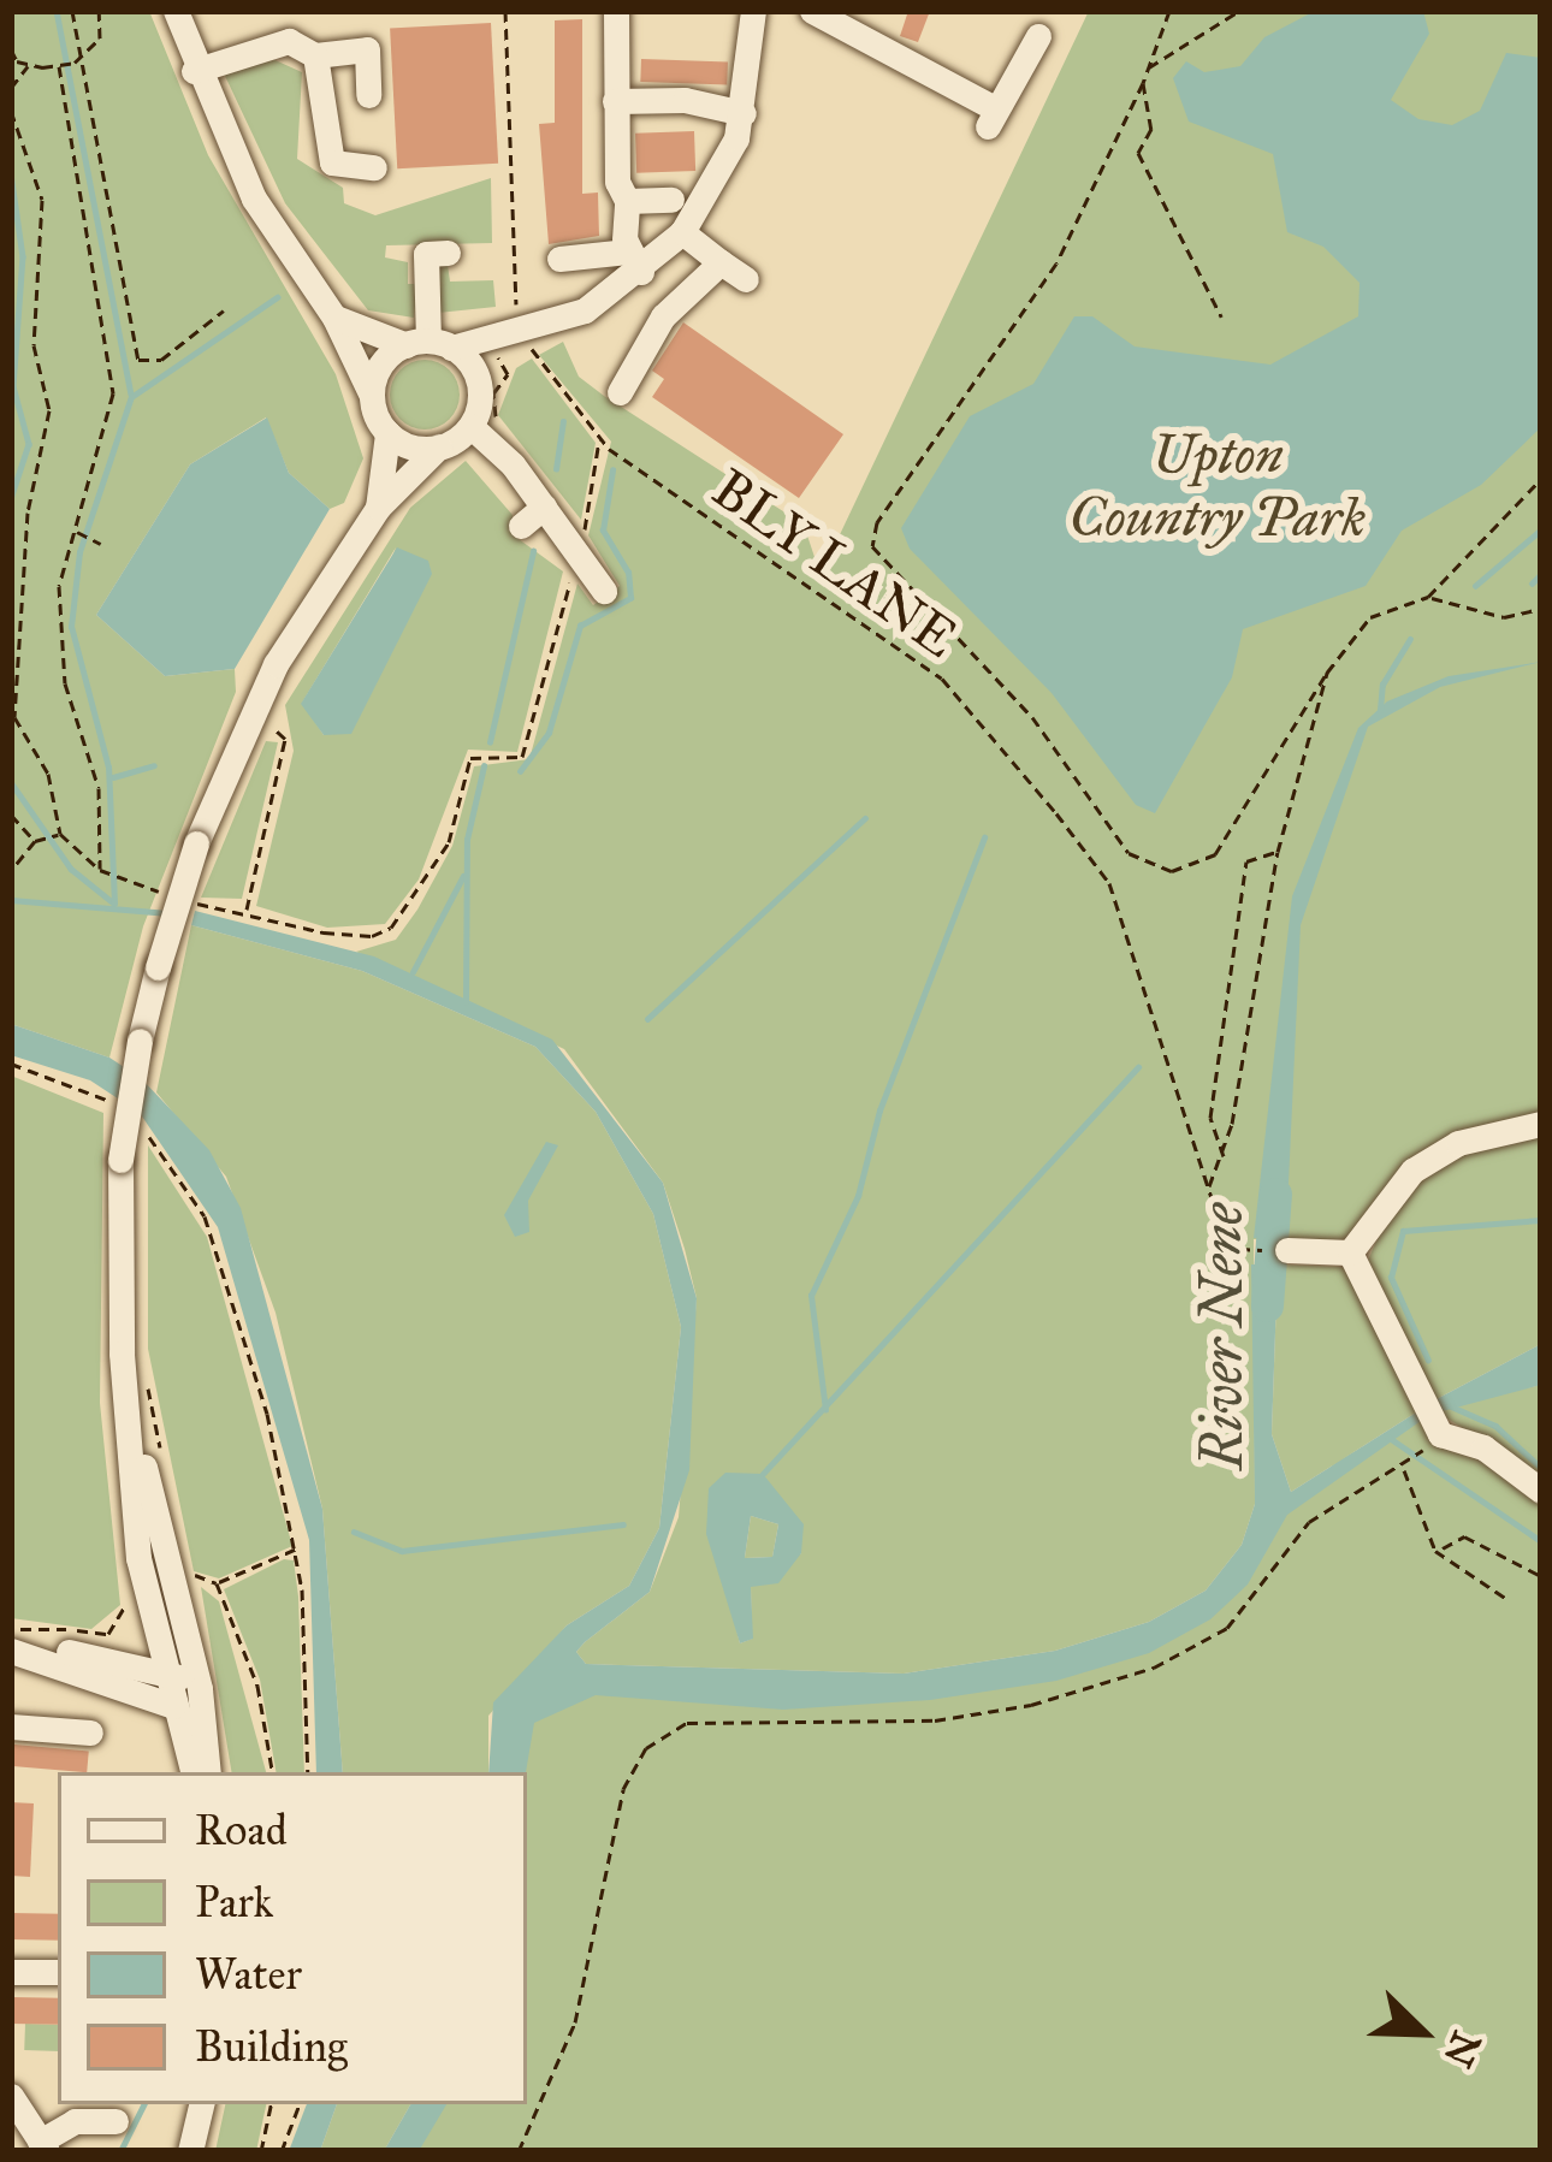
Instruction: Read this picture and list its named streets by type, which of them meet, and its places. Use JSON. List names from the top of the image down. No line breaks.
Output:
{"streets":{"path":["BLY LANE"]},"water":["River Nene"],"parks":["Upton Country Park"],"legend":["Road","Park","Water","Building"],"north":"bottom right"}
